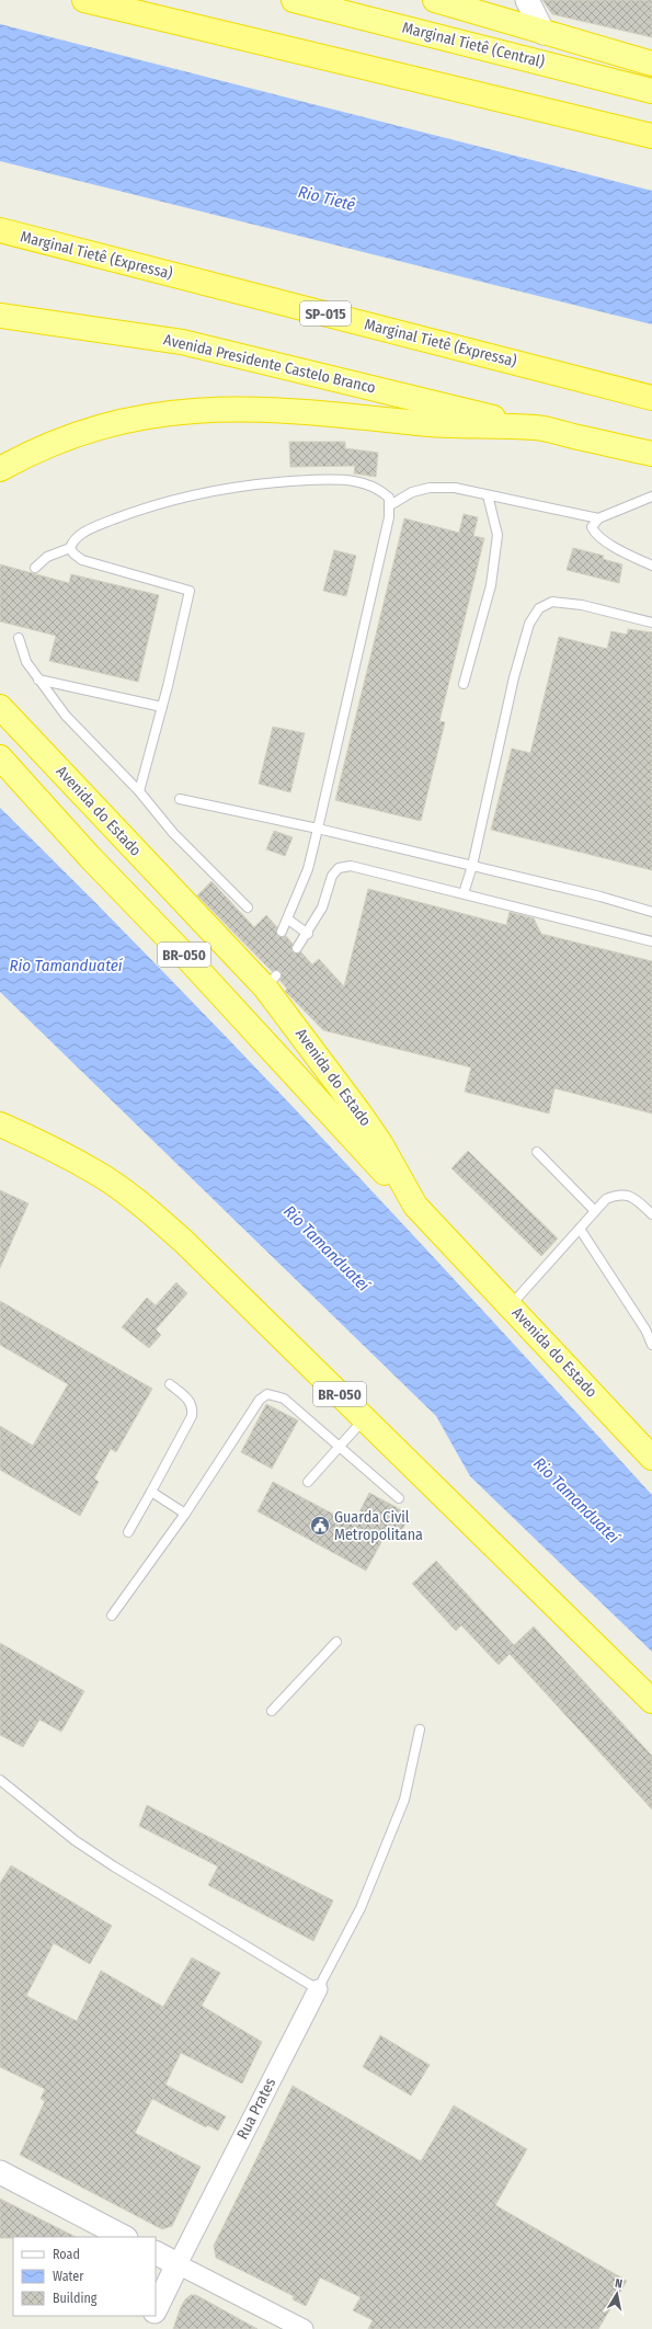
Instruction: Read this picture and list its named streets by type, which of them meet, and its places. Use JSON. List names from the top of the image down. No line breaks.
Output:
{"streets":{"highway":["Marginal Tietê (Central)","Marginal Tietê (Expressa)","SP-015","Avenida Presidente Castelo Branco","Avenida do Estado","BR-050"],"street":["Rua Prates"]},"crossings":[["Avenida do Estado","BR-050"]],"water":["Rio Tietê","Rio Tamanduateí"],"places":{"public building":["Guarda Civil Metropolitana"]},"legend":["Road","Water","Building"],"north":"top"}
